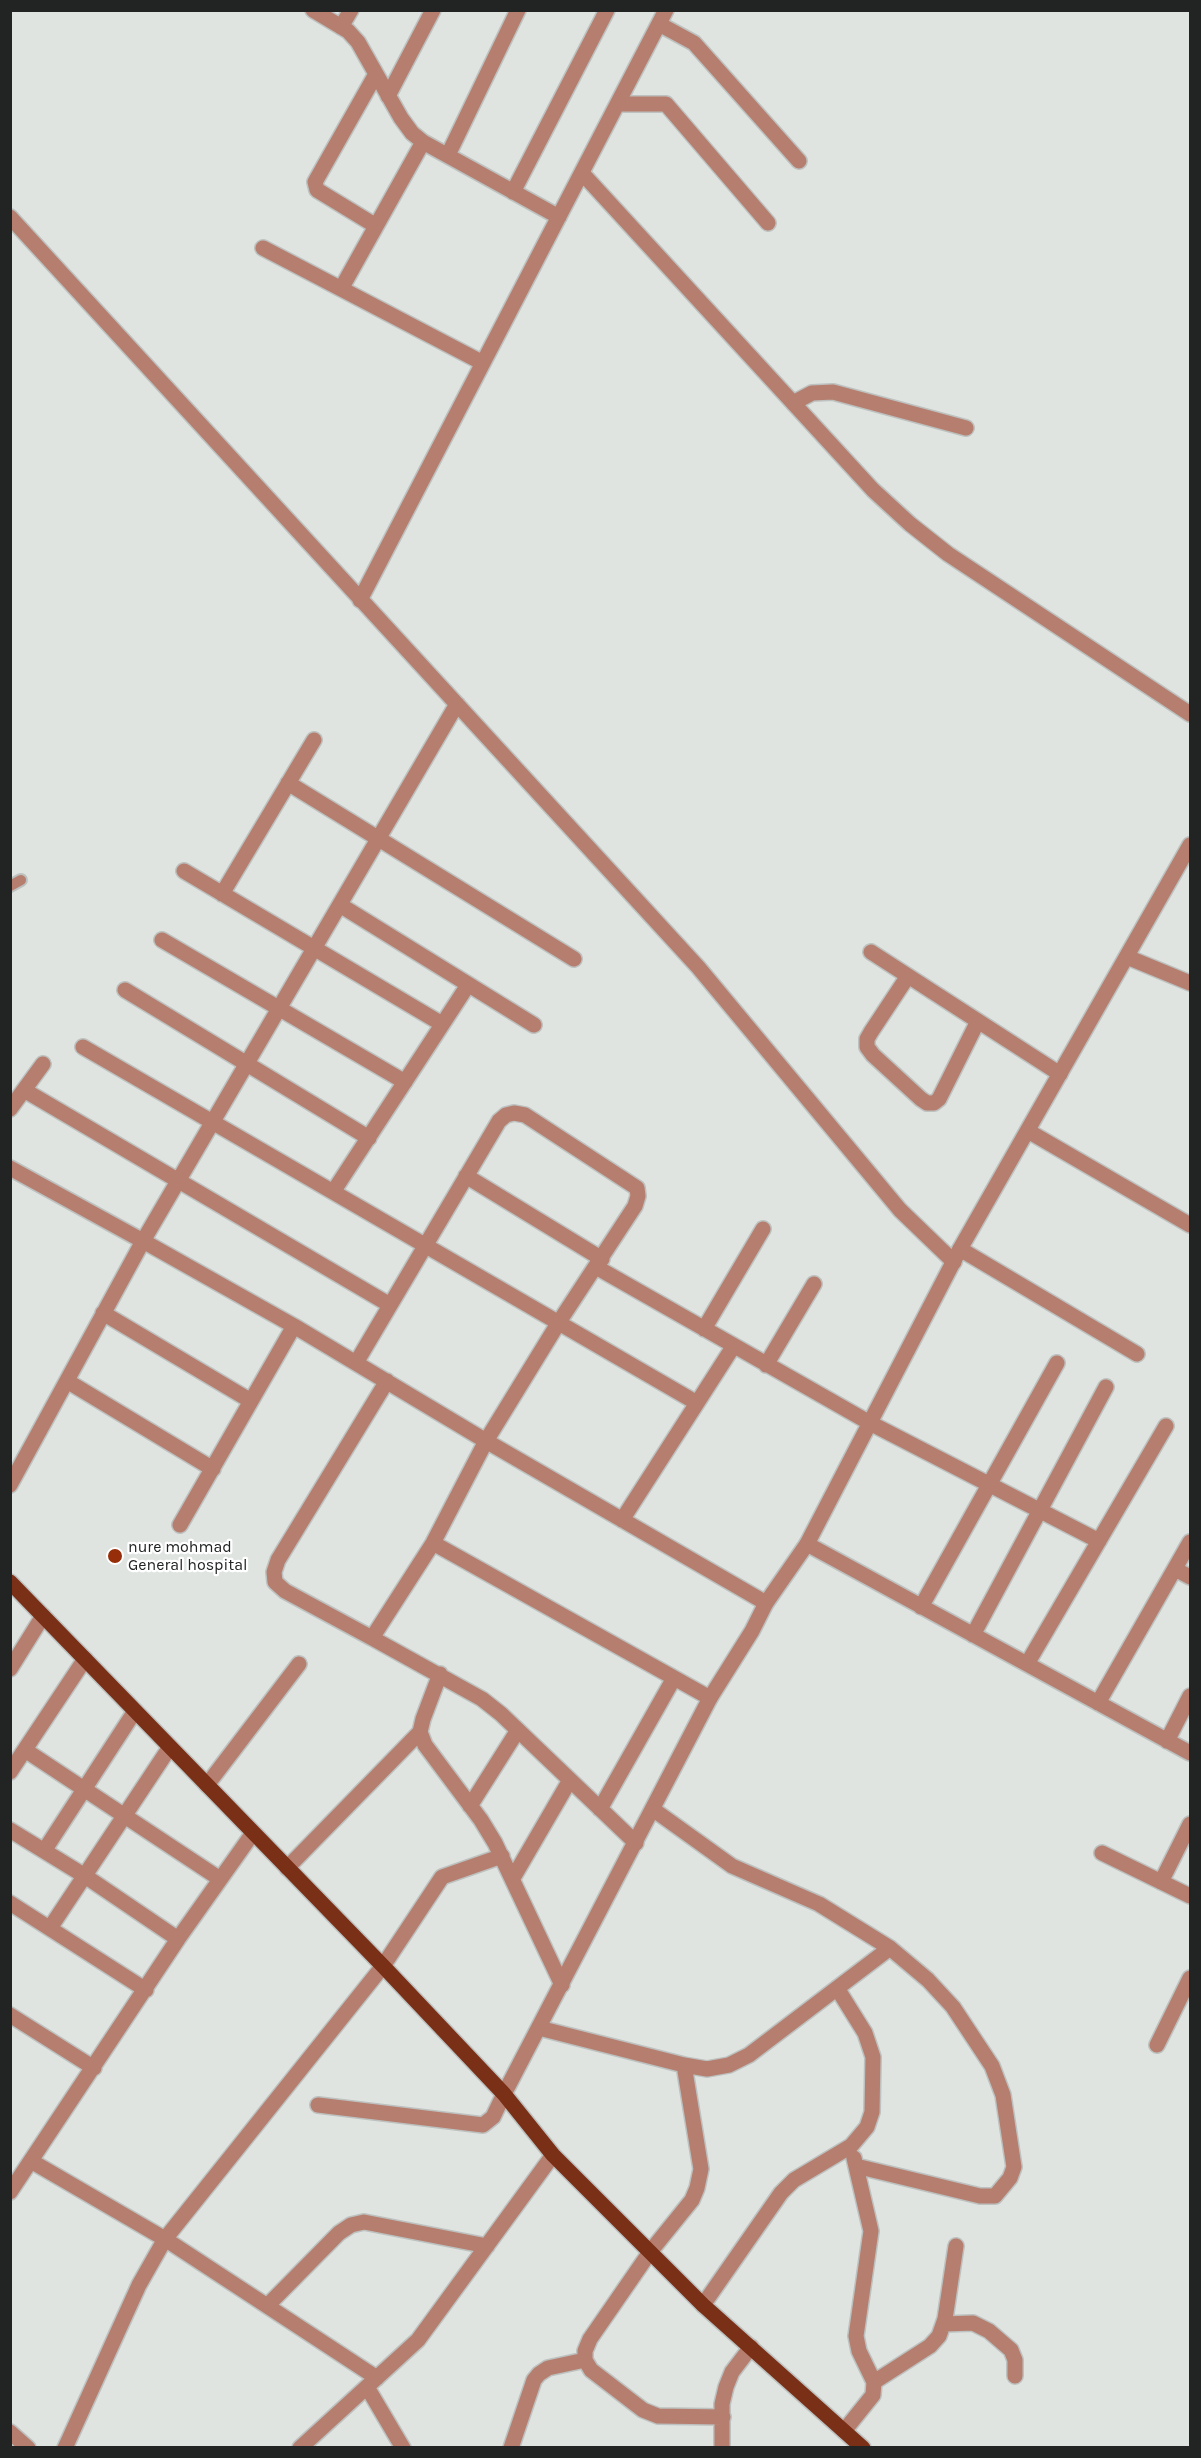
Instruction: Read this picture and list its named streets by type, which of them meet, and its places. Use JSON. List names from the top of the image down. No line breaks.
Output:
{"places":["nure mohmad General hospital"]}
